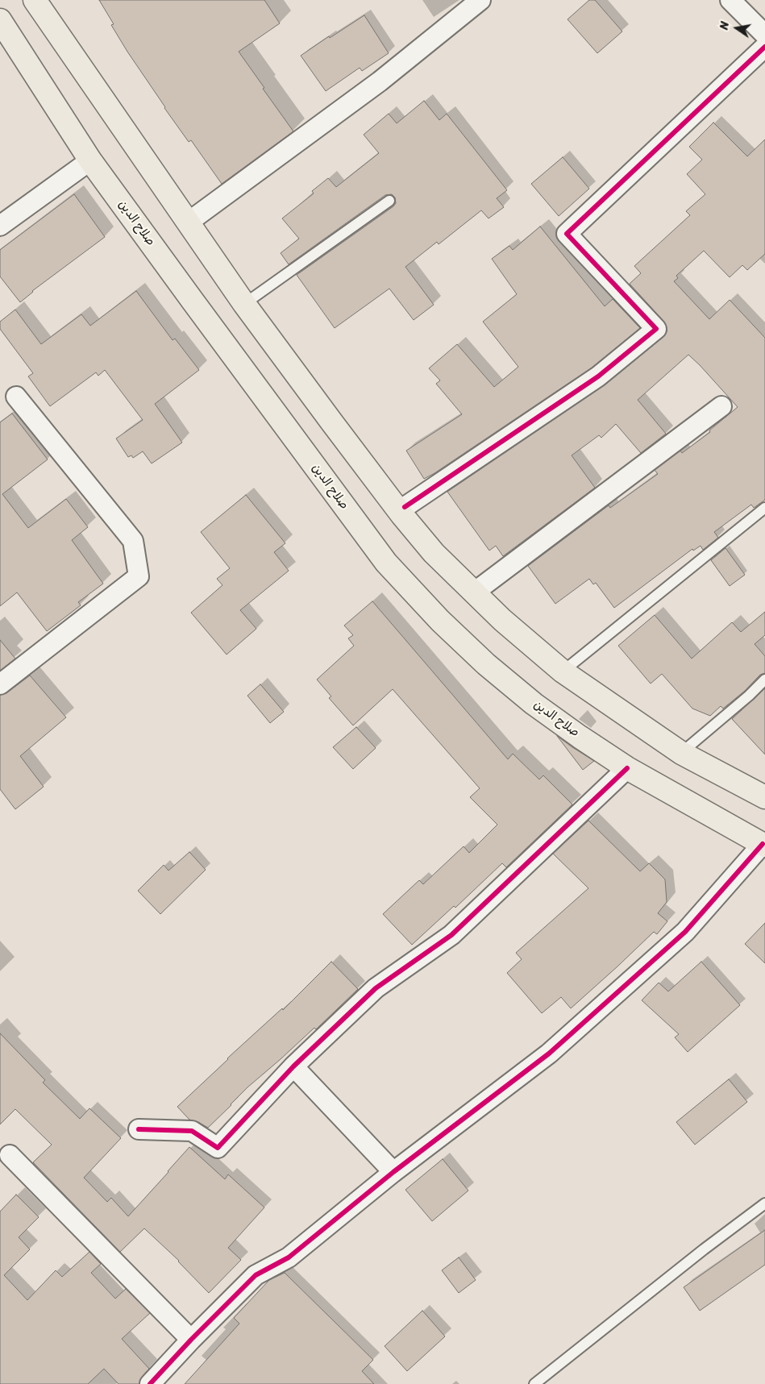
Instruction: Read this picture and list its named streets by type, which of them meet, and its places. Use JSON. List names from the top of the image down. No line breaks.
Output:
{"streets":{"highway":["صلاح الدين"]},"north":"left"}
